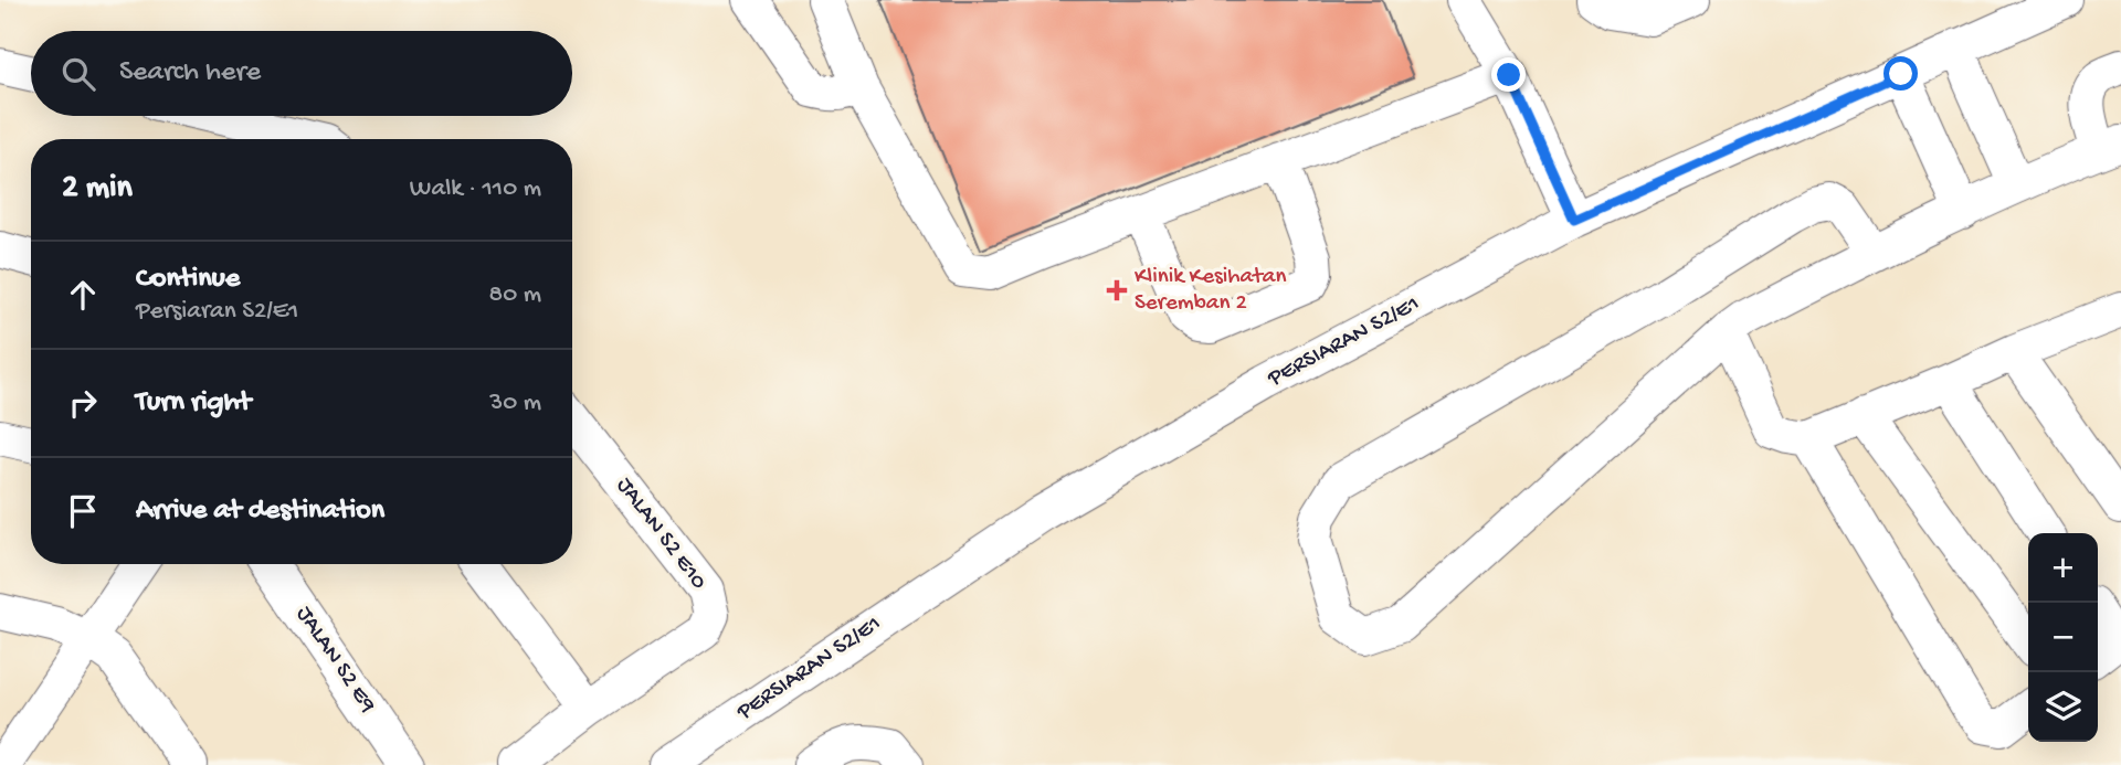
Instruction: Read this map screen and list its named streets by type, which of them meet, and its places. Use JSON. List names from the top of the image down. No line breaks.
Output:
{"streets":{"street":["PERSIARAN S2/E1","JALAN S2 E10","JALAN S2 E9"]},"places":{"health":["Klinik Kesihatan Seremban 2"]},"page":{"search":"Search here","heading":["2 min","Walk · 110 m"],"list":[["Continue","Persiaran S2/E1","80 m"],["Turn right","30 m"],"Arrive at destination"],"map_buttons":["+","−"]}}
